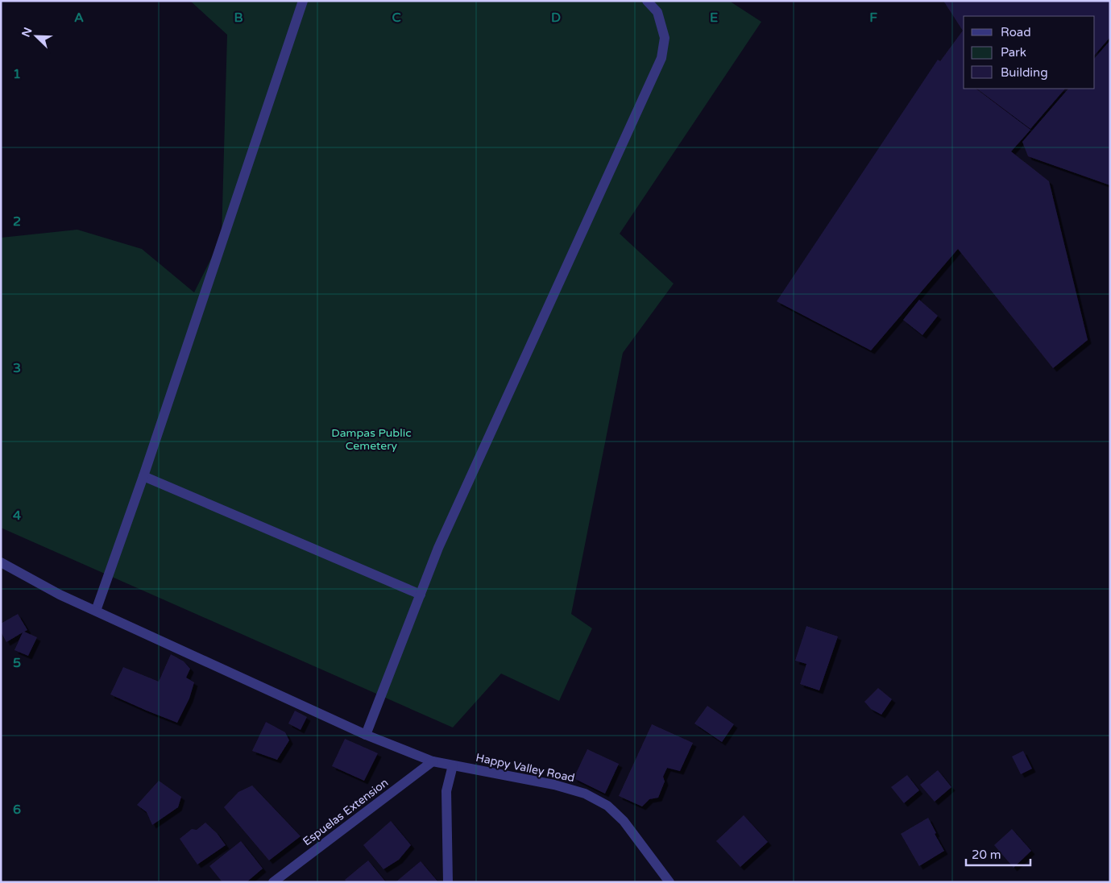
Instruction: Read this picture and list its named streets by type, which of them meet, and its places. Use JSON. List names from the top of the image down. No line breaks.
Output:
{"streets":{"street":["Happy Valley Road","Espuelas Extension"]},"crossings":[["Happy Valley Road","Espuelas Extension"]],"parks":["Dampas Public Cemetery"],"legend":["Road","Park","Building"],"scale_bar":"20 m","north":"top left","grid":{"columns":["A","B","C","D","E","F"],"rows":["1","2","3","4","5","6"]}}
